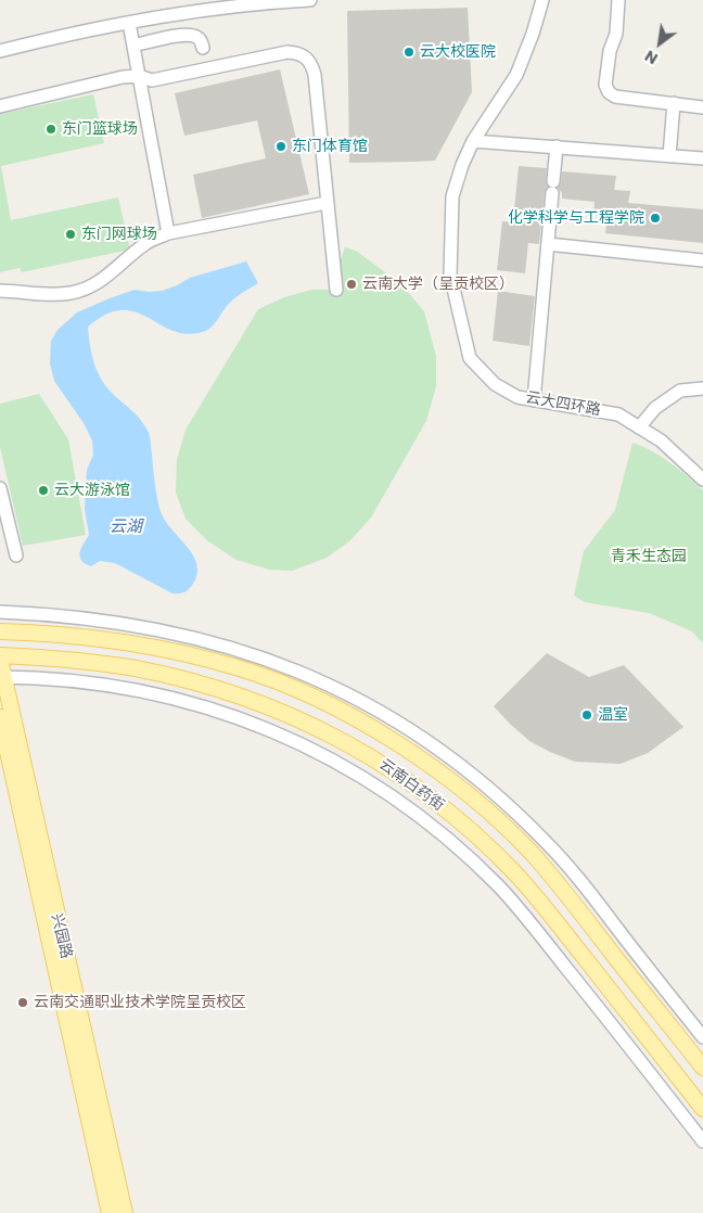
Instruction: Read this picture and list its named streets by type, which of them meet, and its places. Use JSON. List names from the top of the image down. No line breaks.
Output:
{"streets":{"main road":["云南白药街","兴园路"],"street":["云大四环路"]},"crossings":[["云南白药街","兴园路"]],"water":["云湖"],"parks":["青禾生态园"],"places":["云大校医院","东门篮球场","东门体育馆","化学科学与工程学院","东门网球场","云南大学（呈贡校区）","云大游泳馆","温室","云南交通职业技术学院呈贡校区"],"north":"bottom left"}
